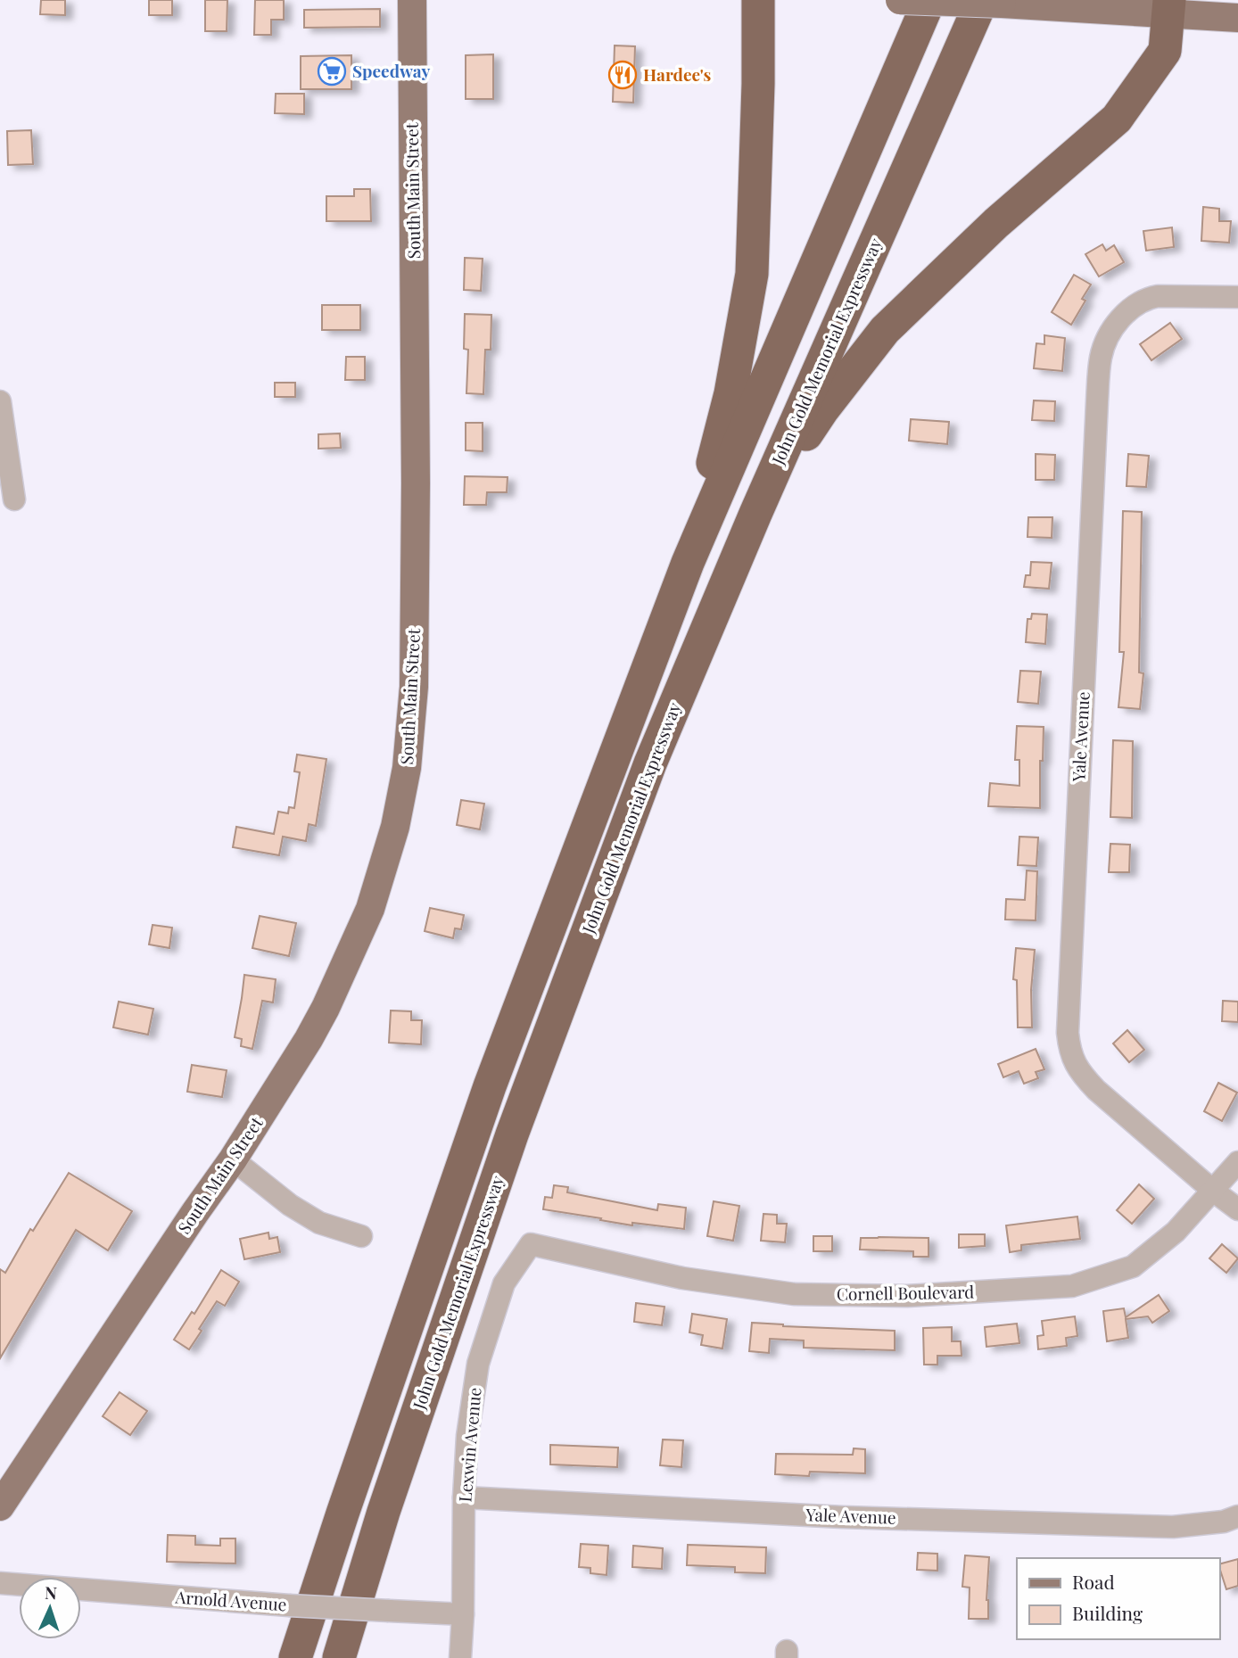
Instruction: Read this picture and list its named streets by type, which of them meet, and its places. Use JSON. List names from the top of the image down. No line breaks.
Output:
{"streets":{"highway":["John Gold Memorial Expressway"],"main road":["South Main Street"],"street":["Yale Avenue","Cornell Boulevard","Lexwin Avenue","Arnold Avenue"]},"crossings":[["Yale Avenue","Cornell Boulevard"],["Yale Avenue","Lexwin Avenue"],["Cornell Boulevard","Lexwin Avenue"],["Lexwin Avenue","Arnold Avenue"]],"places":{"supermarket":["Speedway"],"restaurant":["Hardee's"]},"legend":["Road","Building"],"north":"top"}
